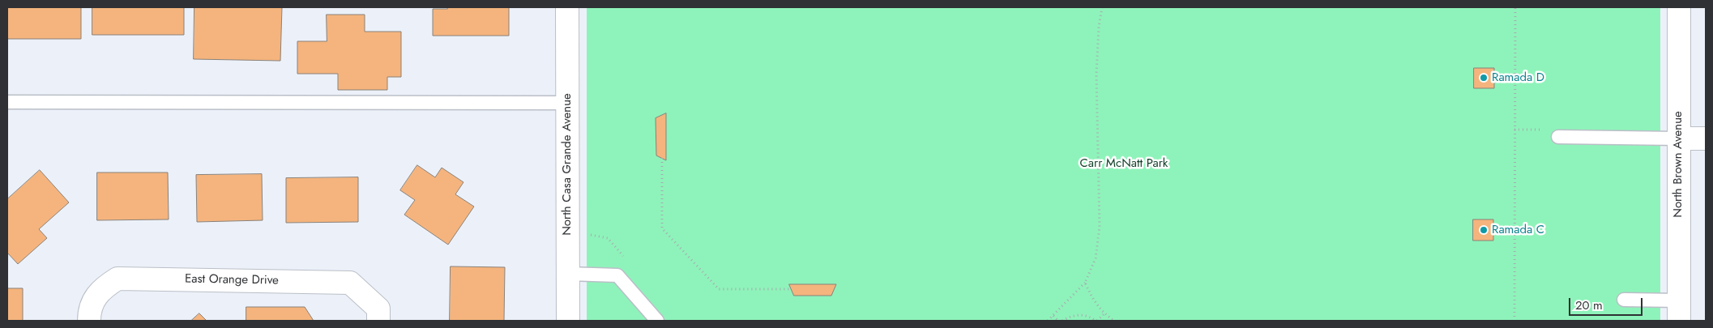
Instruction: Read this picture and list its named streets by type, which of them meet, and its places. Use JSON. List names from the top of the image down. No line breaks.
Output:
{"streets":{"street":["North Casa Grande Avenue","North Brown Avenue","East Orange Drive"]},"parks":["Carr McNatt Park"],"places":["Ramada D","Ramada C"],"scale_bar":"20 m"}
